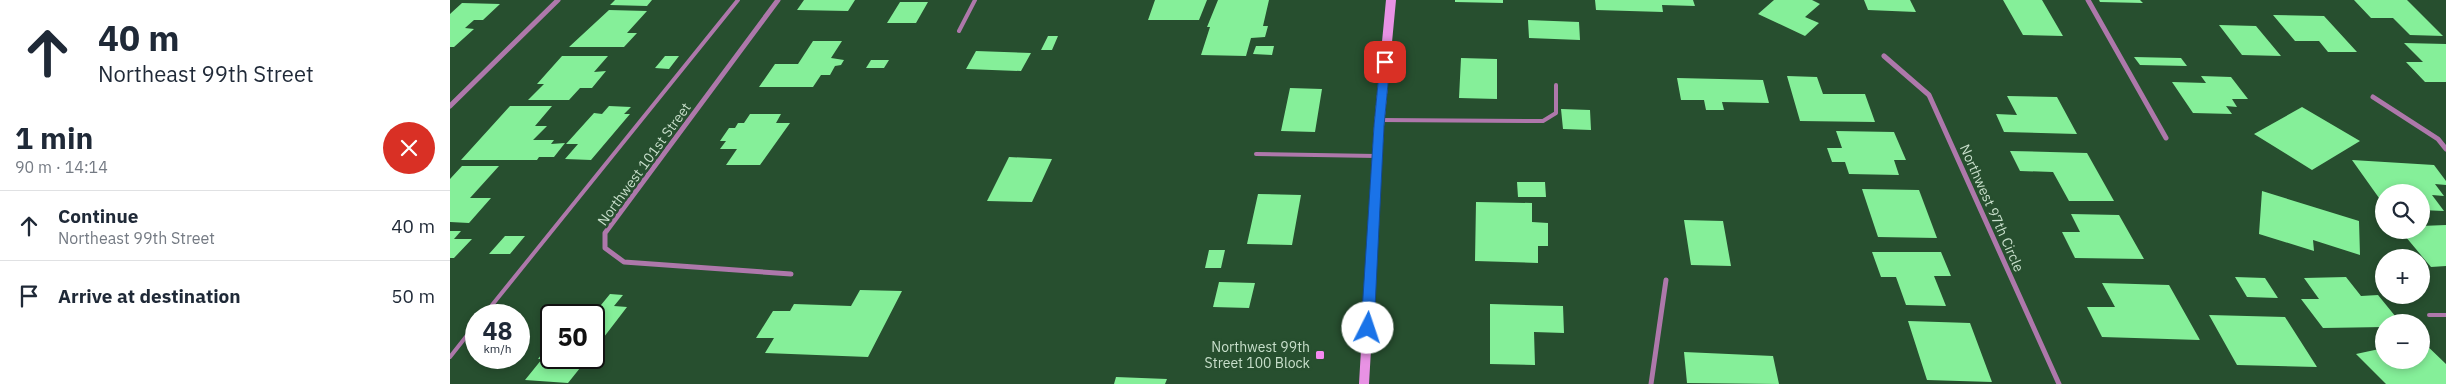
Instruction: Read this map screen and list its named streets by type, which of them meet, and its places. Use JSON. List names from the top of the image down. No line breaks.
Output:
{"streets":{"street":["Northwest 101st Street","Northwest 97th Circle"]},"places":{"transit":["Northwest 99th Street 100 Block"]},"page":{"turn":["40 m","Northeast 99th Street"],"heading":["1 min","90 m · 14:14"],"map_buttons":["+","−"],"list":[{"name":"Continue","note":"Northeast 99th Street","value":"40 m"},{"name":"Arrive at destination","value":"50 m"}],"speed":"48 km/h","limit":"50"}}
